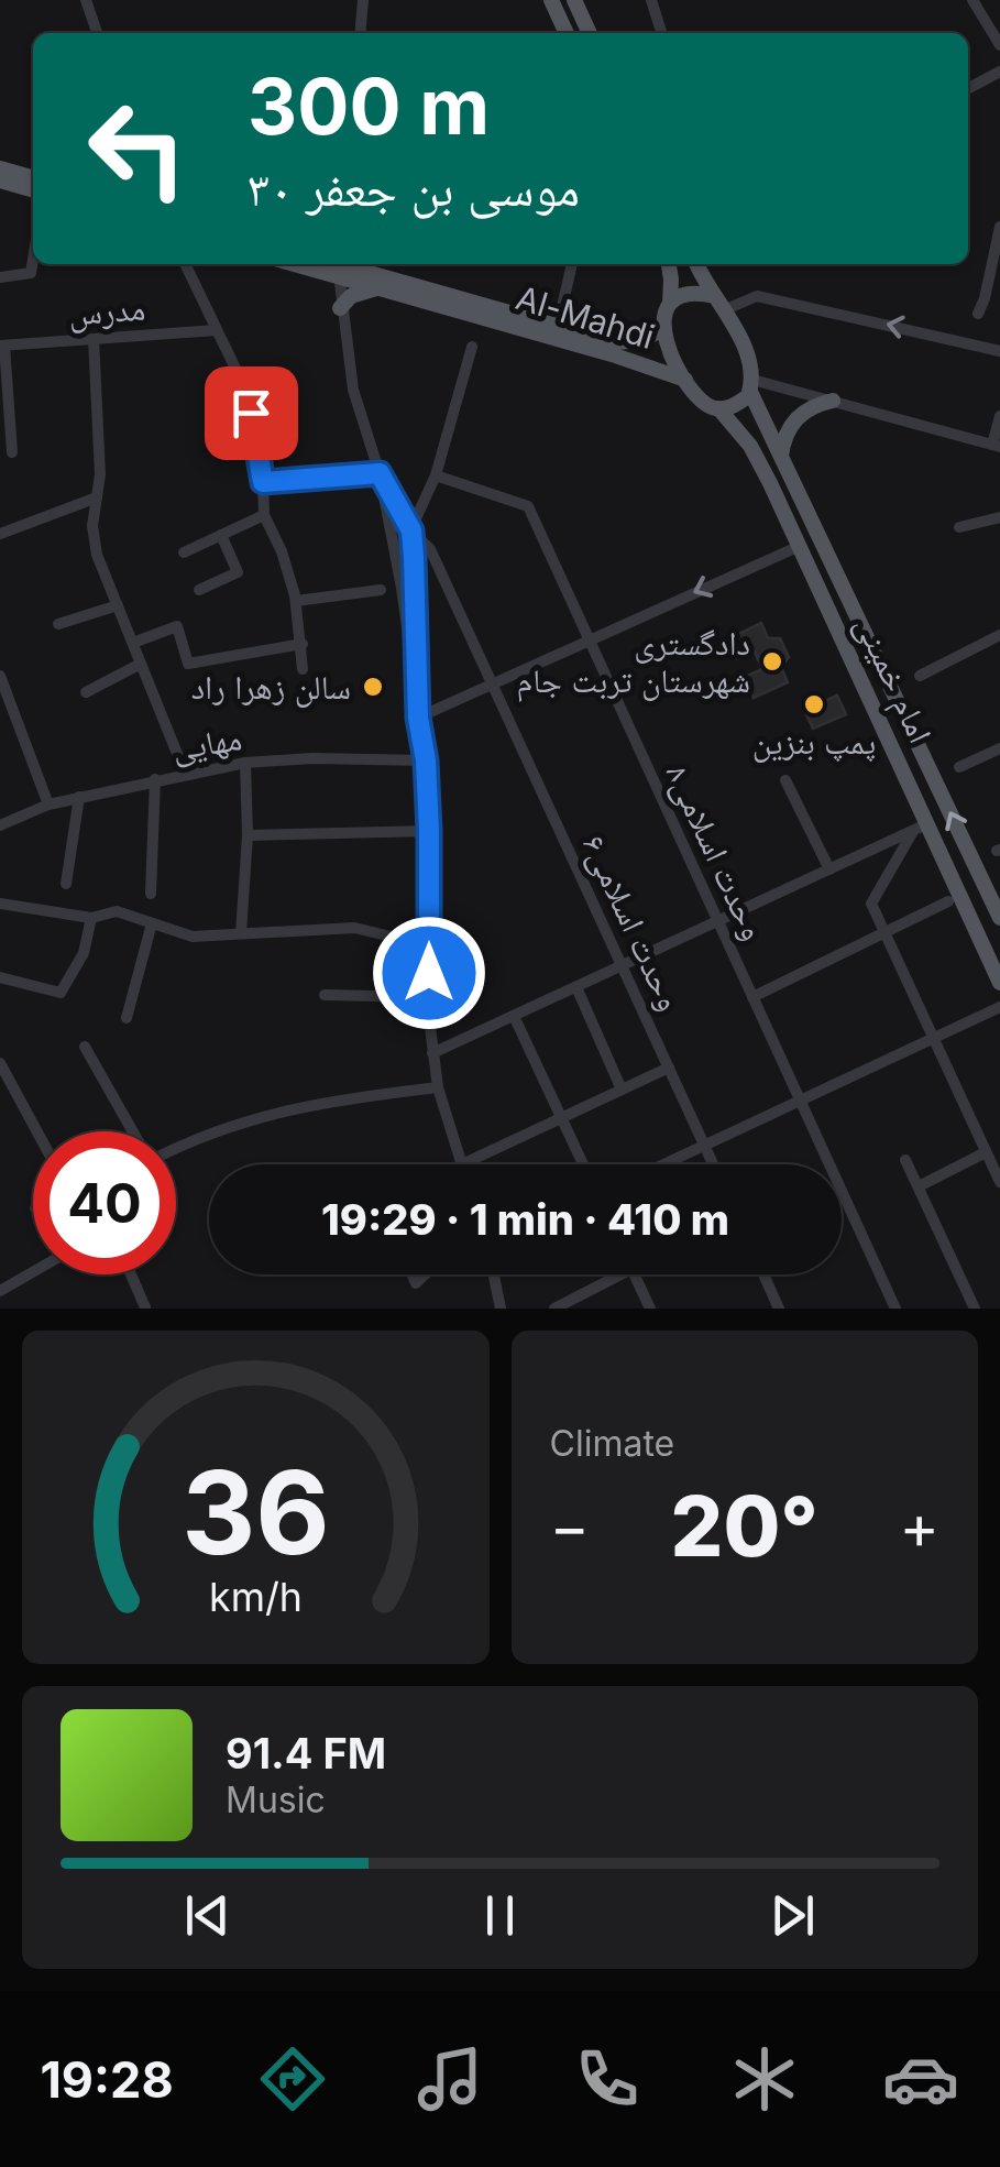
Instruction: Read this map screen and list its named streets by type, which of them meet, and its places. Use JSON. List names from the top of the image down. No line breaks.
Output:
{"streets":{"main road":["Al-Mahdi","امام خمینی"],"street":["مدرس","مهایی","وحدت اسلامی۸","وحدت اسلامی۶"]},"crossings":[["Al-Mahdi","امام خمینی"]],"places":["دادگستری شهرستان تربت جام","سالن زهرا راد","پمپ بنزین"],"page":{"turn":["300 m","موسی بن جعفر ۳۰"],"limit":"40","trip":"19:29 · 1 min · 410 m","tile":"Climate","heat":["−","20°","+"],"song":["91.4 FM","Music"],"tabs":"19:28","gauge":["36","km/h"]}}
